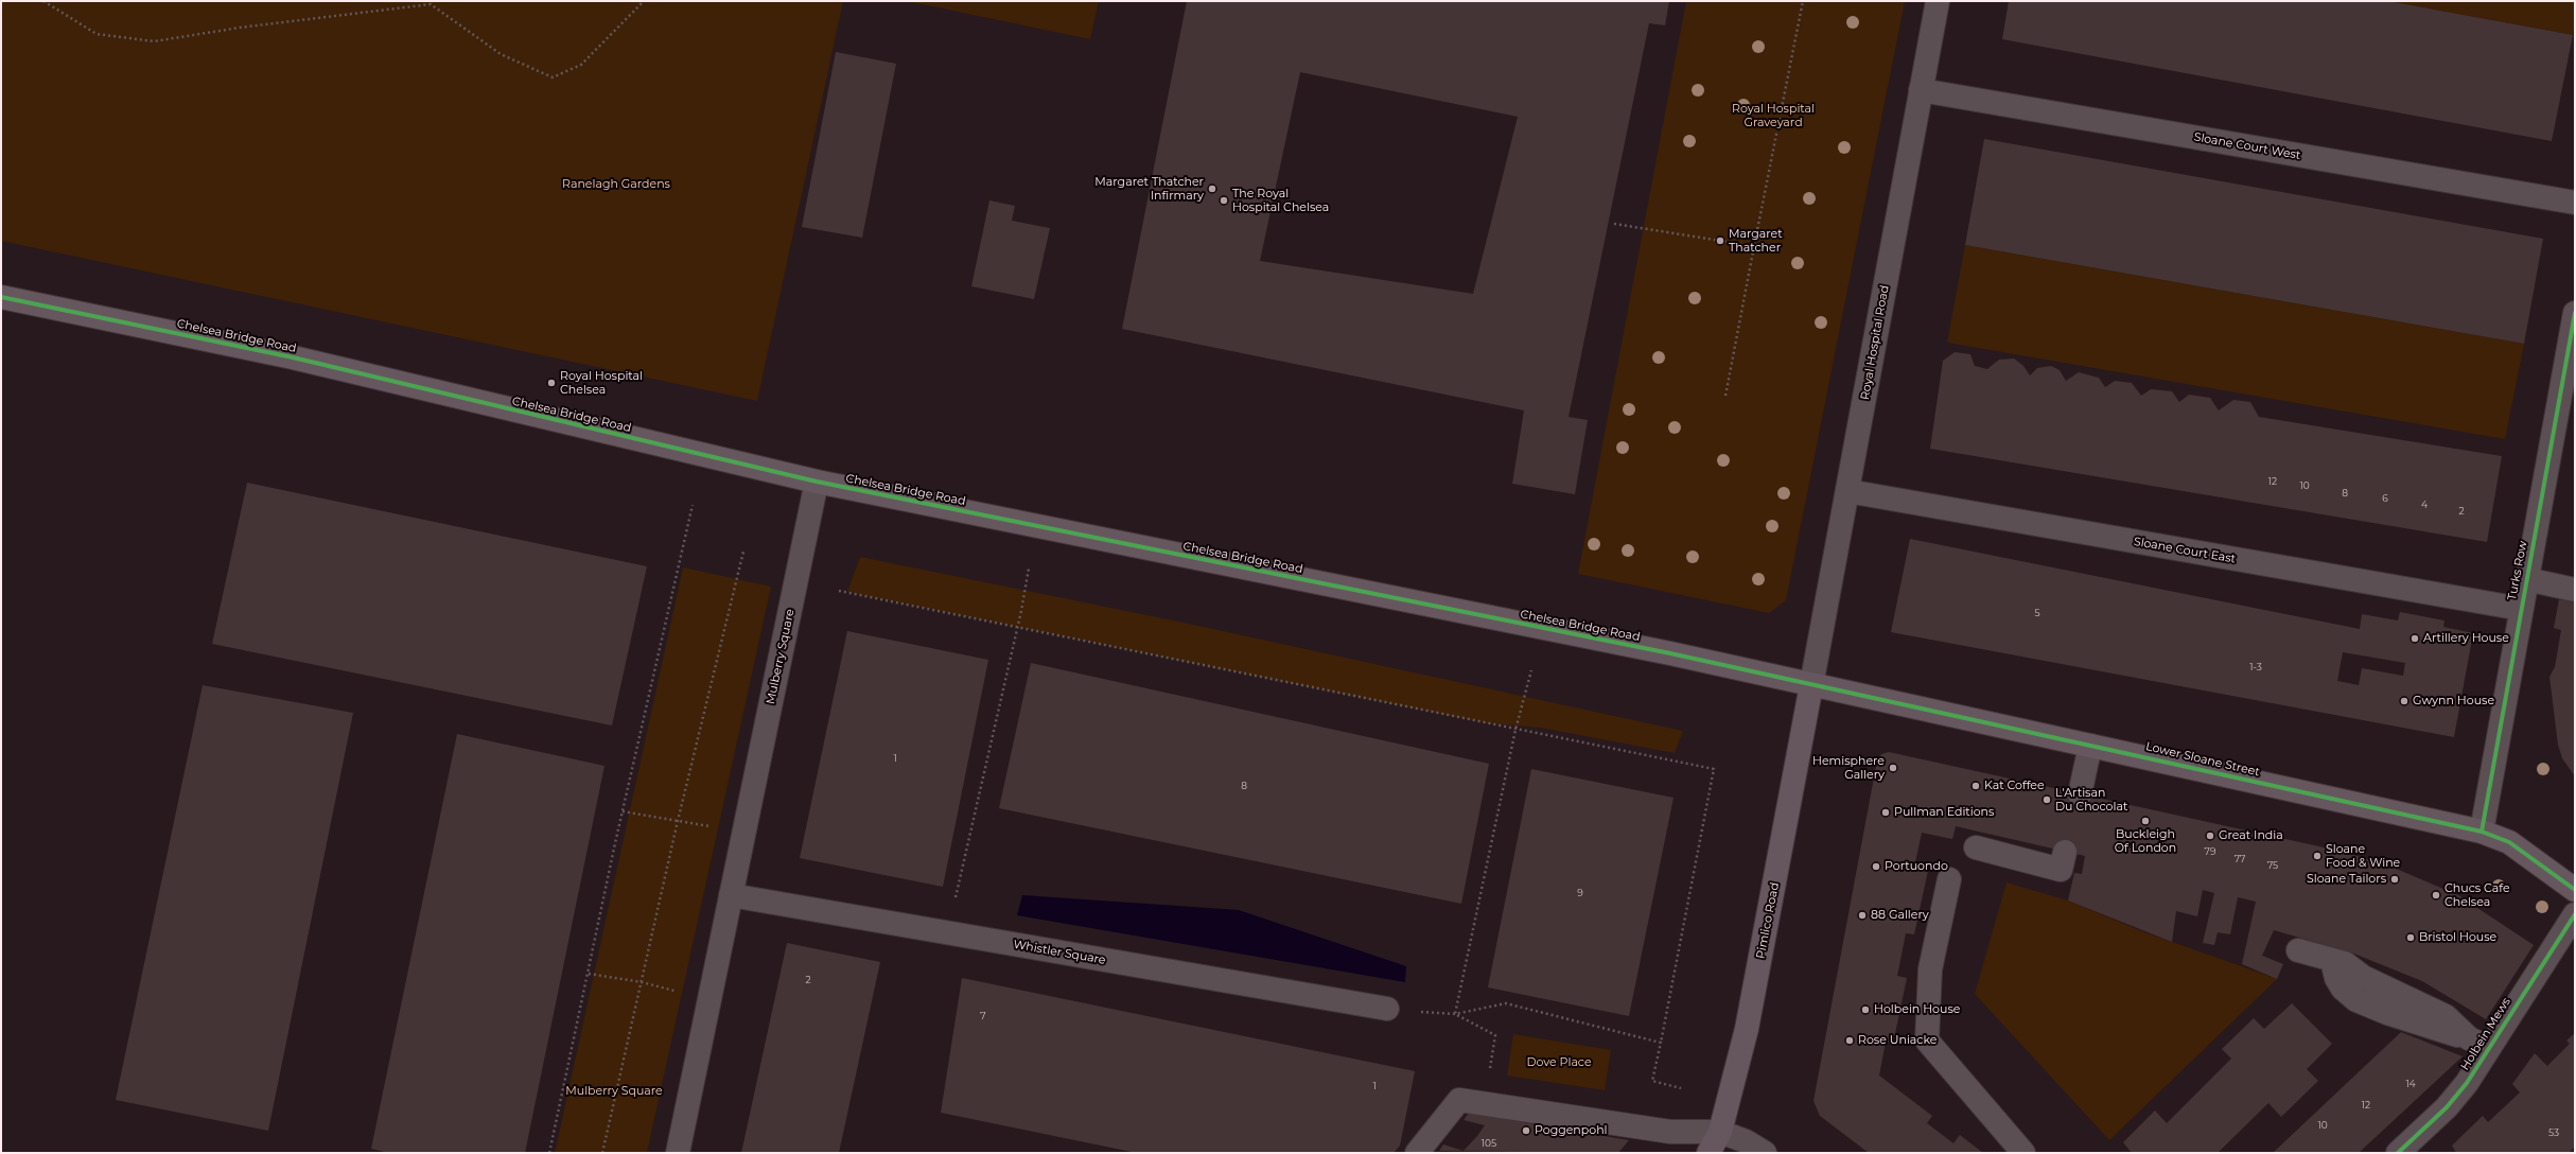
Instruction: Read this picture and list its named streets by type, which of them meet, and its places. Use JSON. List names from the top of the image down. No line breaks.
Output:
{"streets":{"main road":["Chelsea Bridge Road","Lower Sloane Street","Pimlico Road"],"street":["Sloane Court West","Royal Hospital Road","Sloane Court East","Turks Row","Mulberry Square","Whistler Square","Holbein Mews"]},"crossings":[["Sloane Court West","Royal Hospital Road"],["Chelsea Bridge Road","Royal Hospital Road"],["Chelsea Bridge Road","Mulberry Square"],["Chelsea Bridge Road","Lower Sloane Street"],["Chelsea Bridge Road","Pimlico Road"],["Royal Hospital Road","Sloane Court East"],["Royal Hospital Road","Lower Sloane Street"],["Royal Hospital Road","Pimlico Road"],["Sloane Court East","Turks Row"],["Turks Row","Lower Sloane Street"],["Mulberry Square","Whistler Square"],["Lower Sloane Street","Pimlico Road"]],"parks":["Royal Hospital Graveyard","Ranelagh Gardens","Dove Place","Mulberry Square"],"places":["Margaret Thatcher Infirmary","The Royal Hospital Chelsea","Margaret Thatcher","Royal Hospital Chelsea","Artillery House","Gwynn House","Hemisphere Gallery","Kat Coffee","L'Artisan Du Chocolat","Pullman Editions","Buckleigh Of London","Great India","Sloane Food & Wine","Portuondo","Sloane Tailors","Chucs Cafe Chelsea","88 Gallery","Bristol House","Holbein House","Rose Uniacke","Poggenpohl"],"house_numbers":["12","10","8","6","4","2","5","1-3","1","8","79","77","75","9","2","7","14","1","12","10","53","105"]}
